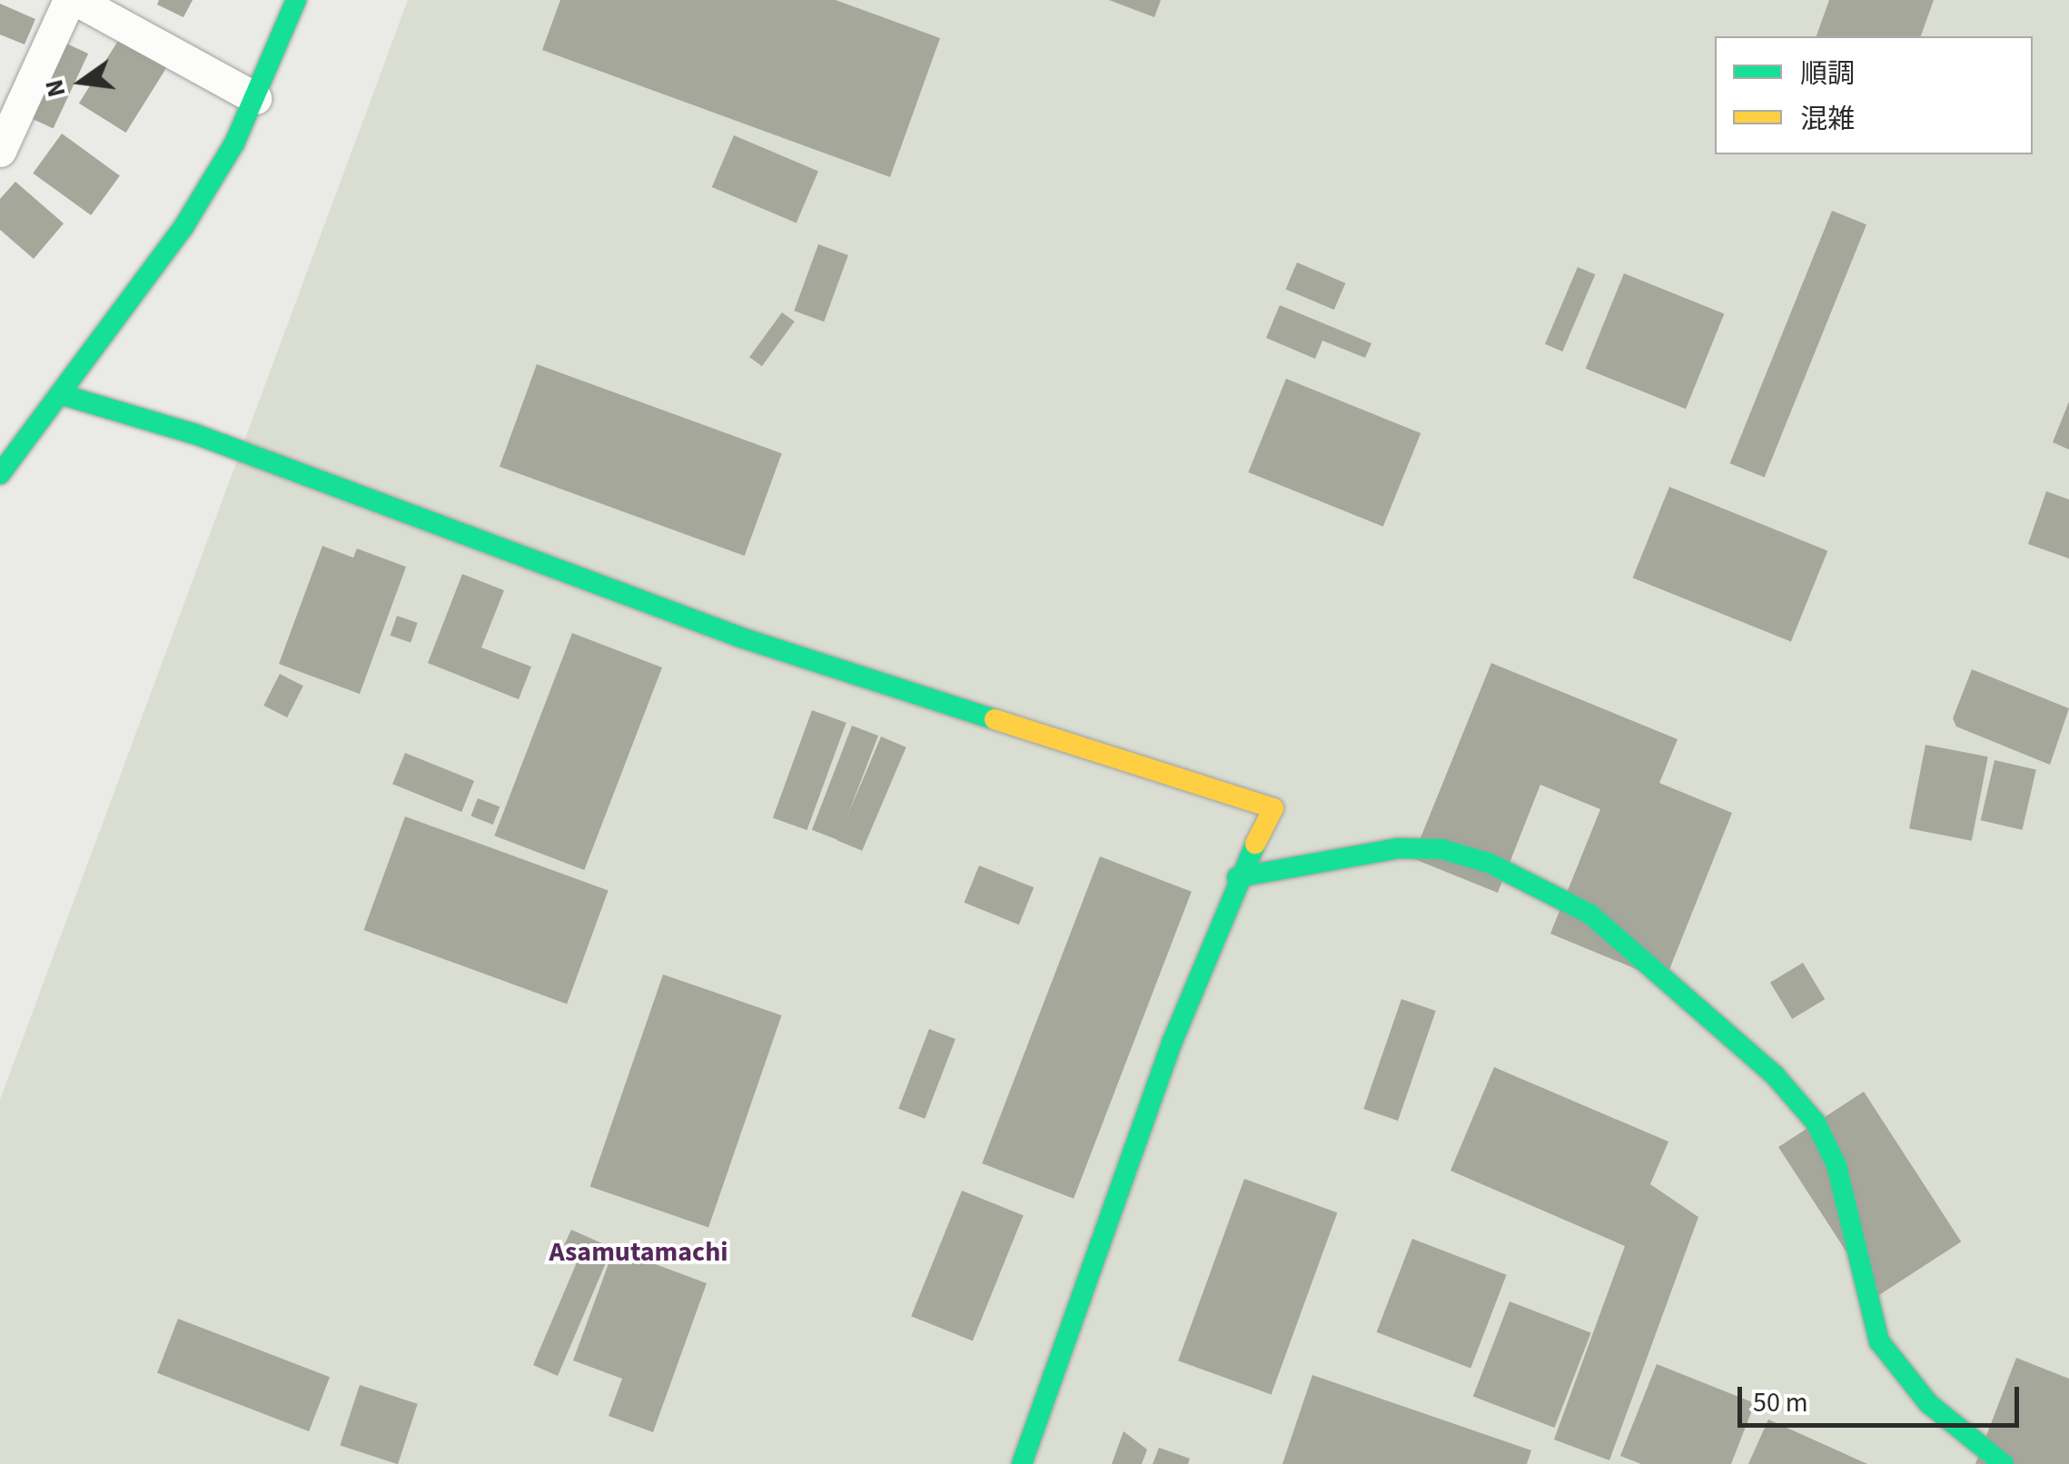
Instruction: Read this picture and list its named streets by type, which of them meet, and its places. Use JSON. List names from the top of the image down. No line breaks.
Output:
{"districts":["Asamutamachi"],"legend":["順調","混雑"],"scale_bar":"50 m","north":"left"}
